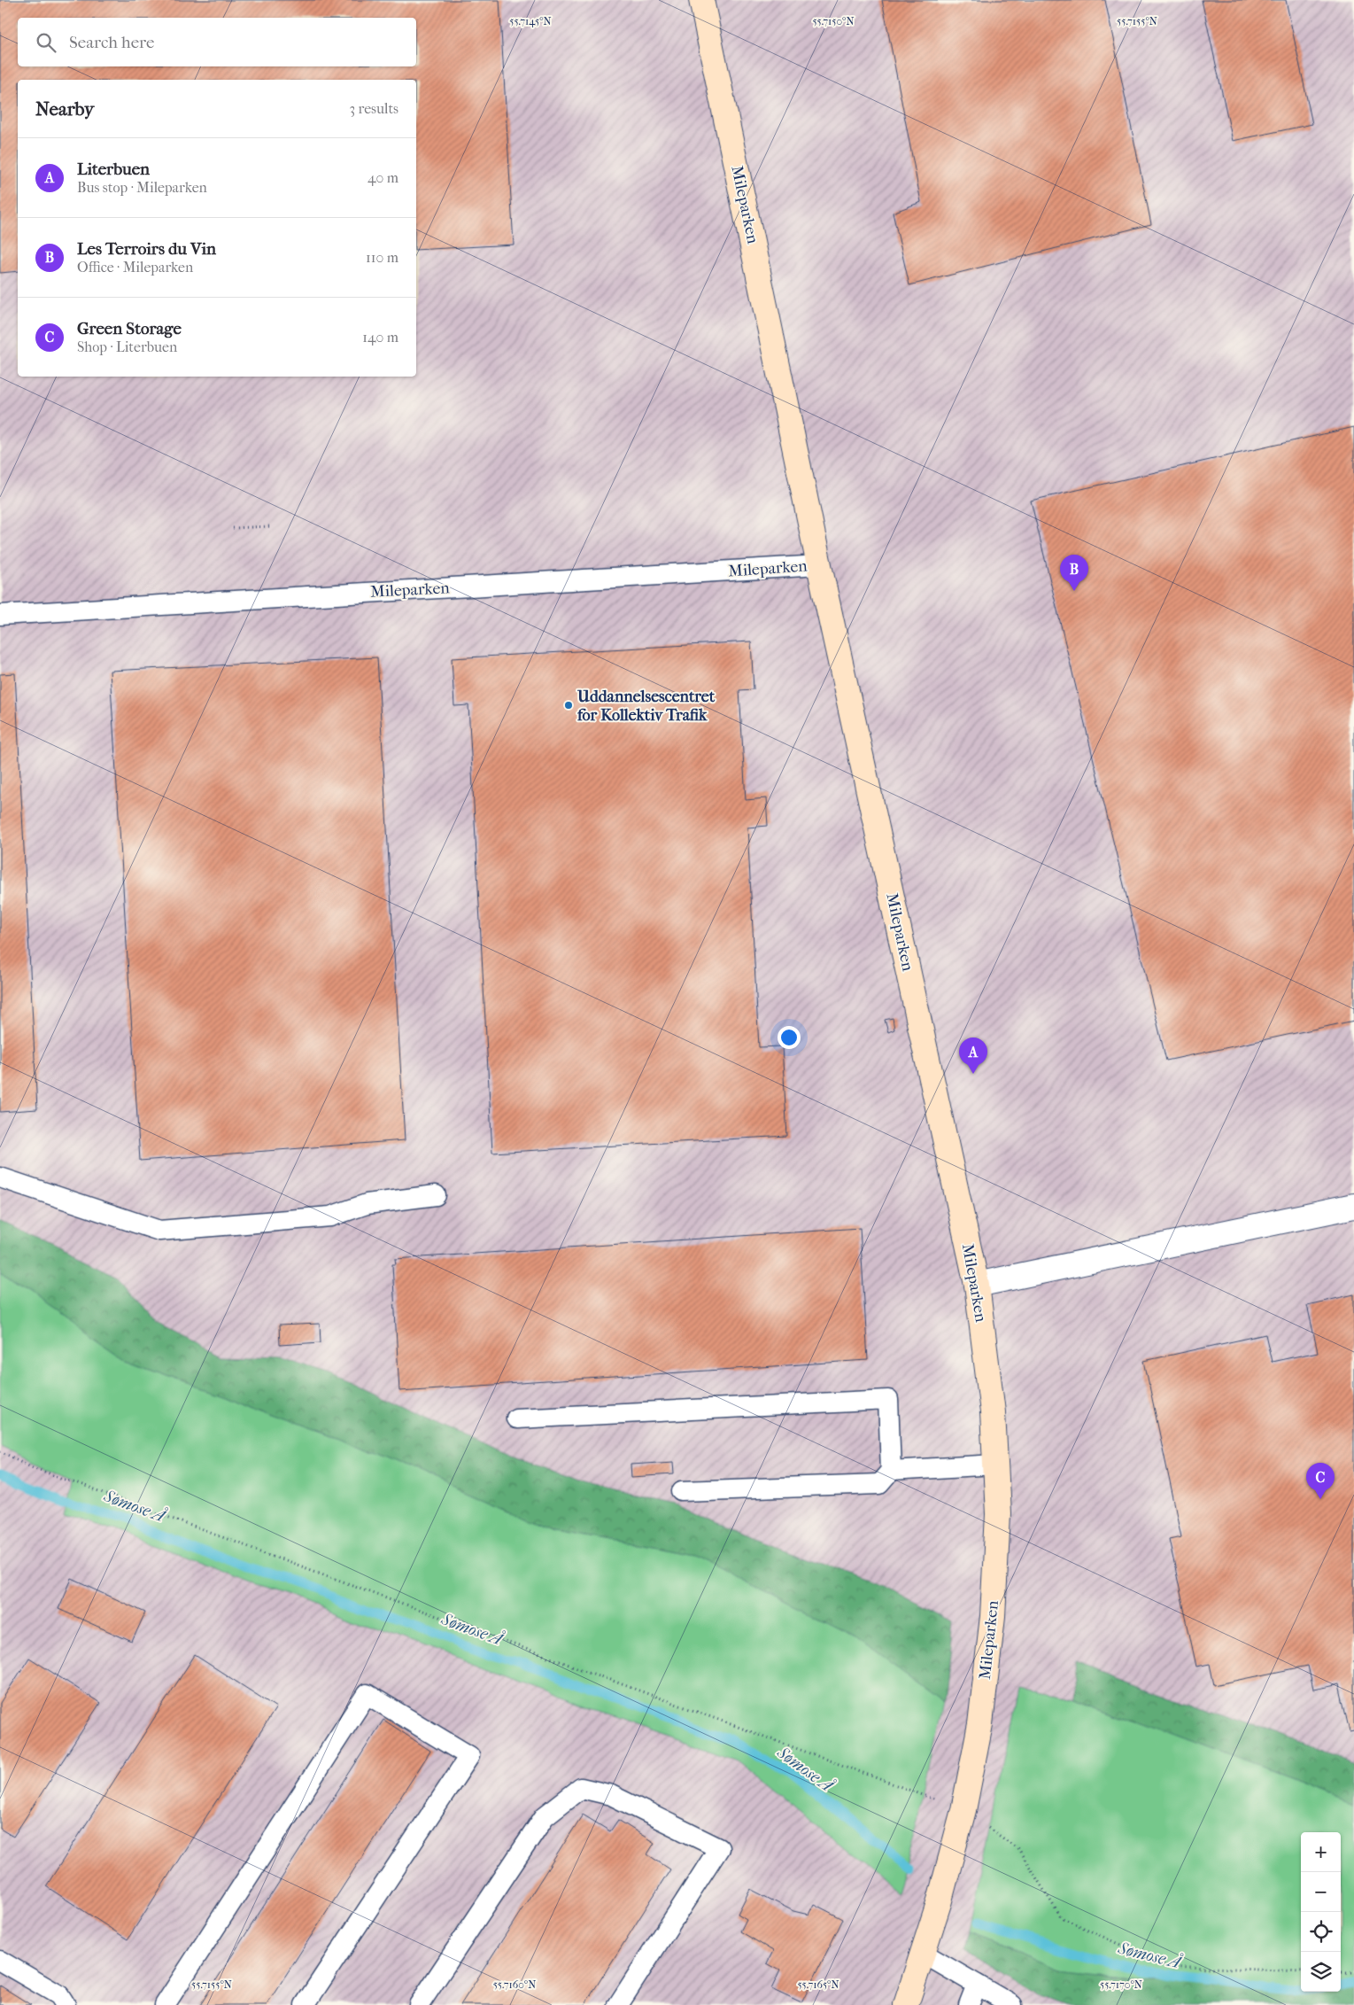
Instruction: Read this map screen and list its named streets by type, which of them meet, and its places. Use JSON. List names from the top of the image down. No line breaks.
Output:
{"streets":{"street":["Mileparken"]},"water":["Sømose Å"],"places":["Uddannelsescentret for Kollektiv Trafik"],"page":{"search":"Search here","heading":["Nearby","3 results"],"list":[{"mark":"A","name":"Literbuen","note":"Bus stop · Mileparken","value":"40 m"},{"mark":"B","name":"Les Terroirs du Vin","note":"Office · Mileparken","value":"110 m"},{"mark":"C","name":"Green Storage","note":"Shop · Literbuen","value":"140 m"}],"pins":["B","A","C"],"map_buttons":["+","−"]},"coordinates":["55.7145°N","55.7150°N","55.7155°N","55.7160°N","55.7165°N","55.7170°N"]}
